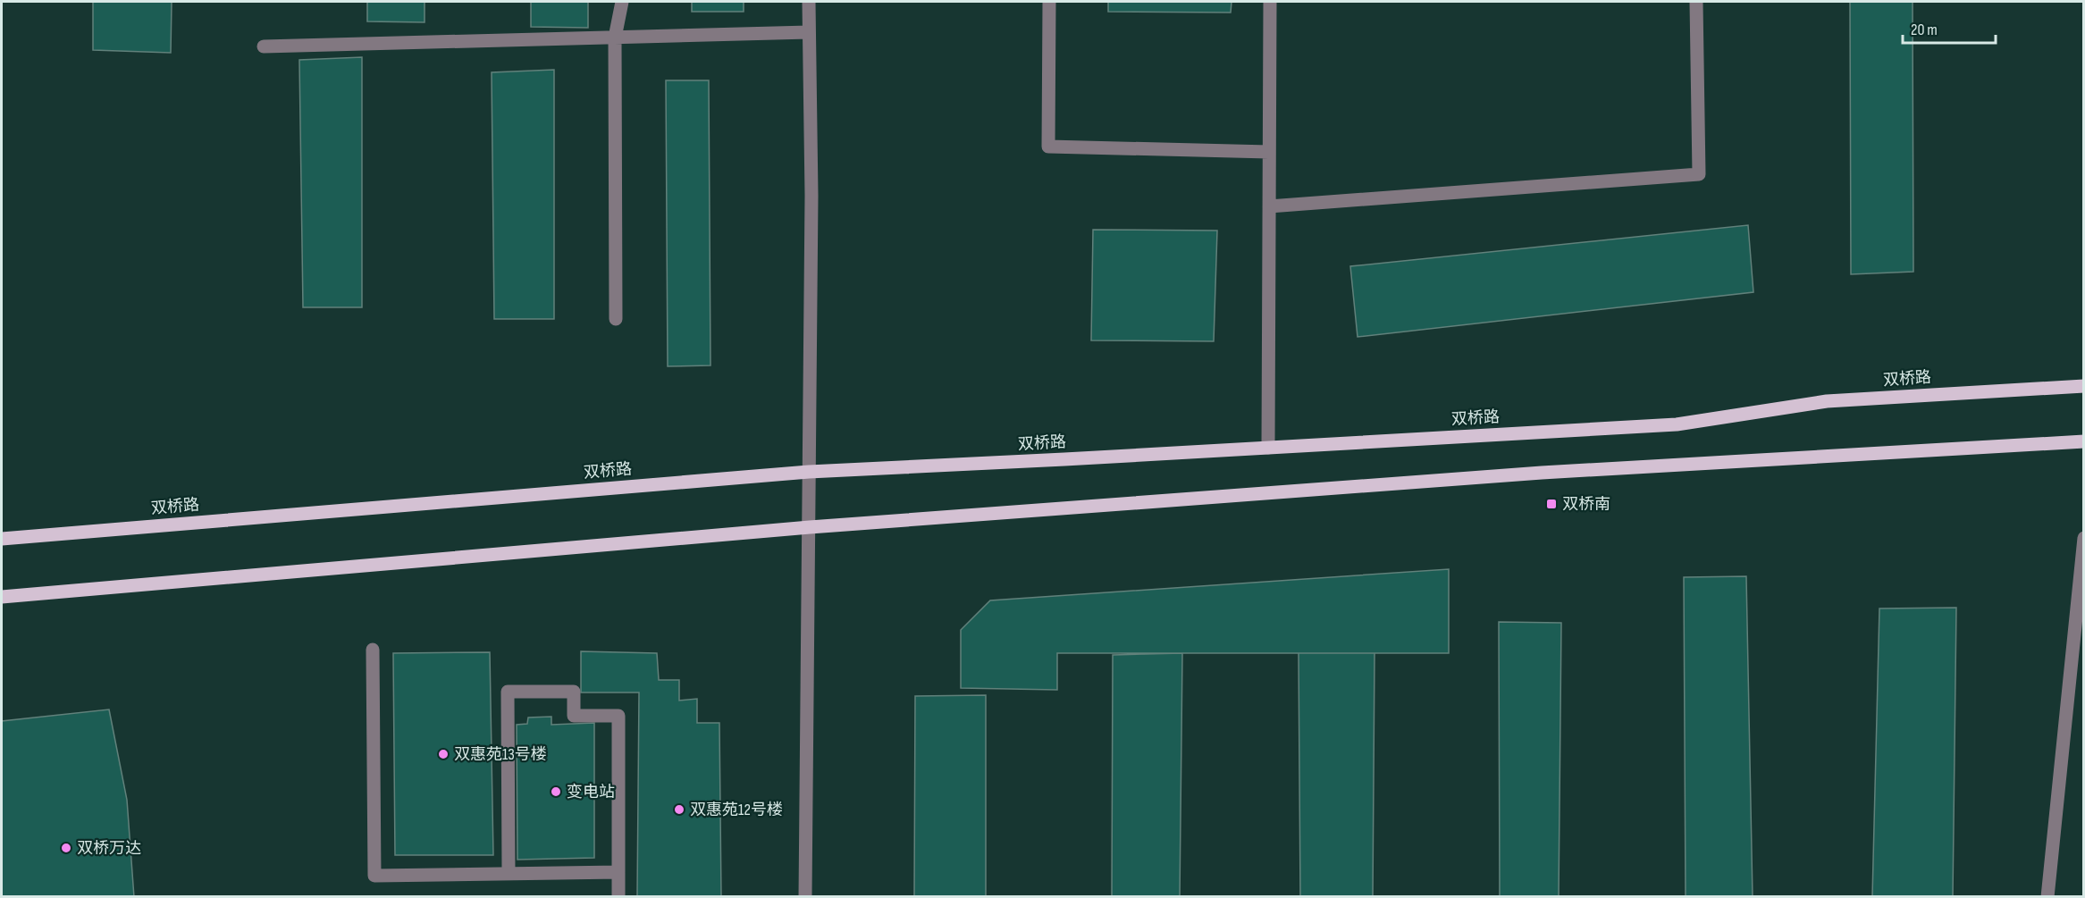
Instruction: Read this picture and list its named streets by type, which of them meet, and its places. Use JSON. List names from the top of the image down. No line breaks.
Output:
{"streets":{"main road":["双桥路"]},"places":{"transit":["双桥南"],"other":["双惠苑13号楼","变电站","双惠苑12号楼","双桥万达"]},"scale_bar":"20 m"}
